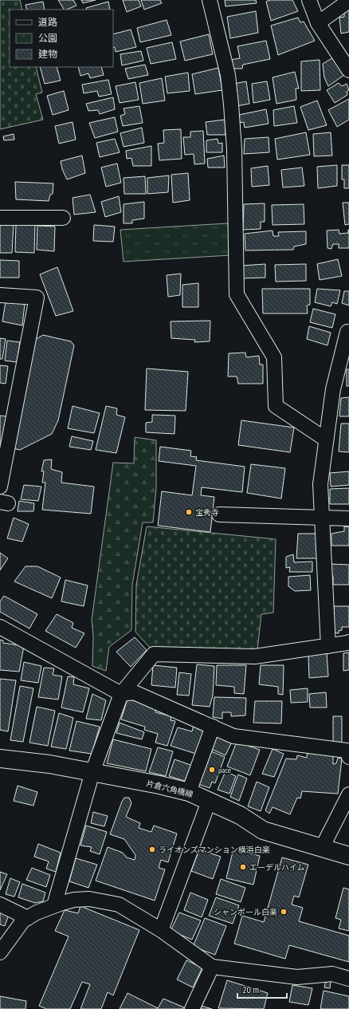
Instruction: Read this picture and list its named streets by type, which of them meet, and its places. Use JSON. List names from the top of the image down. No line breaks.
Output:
{"streets":{"street":["片倉六角橋線"]},"places":["宝秀寺","pace","ライオンズマンション横浜白楽","エーデルハイム","シャンボール白楽"],"legend":["道路","公園","建物"],"scale_bar":"20 m"}
